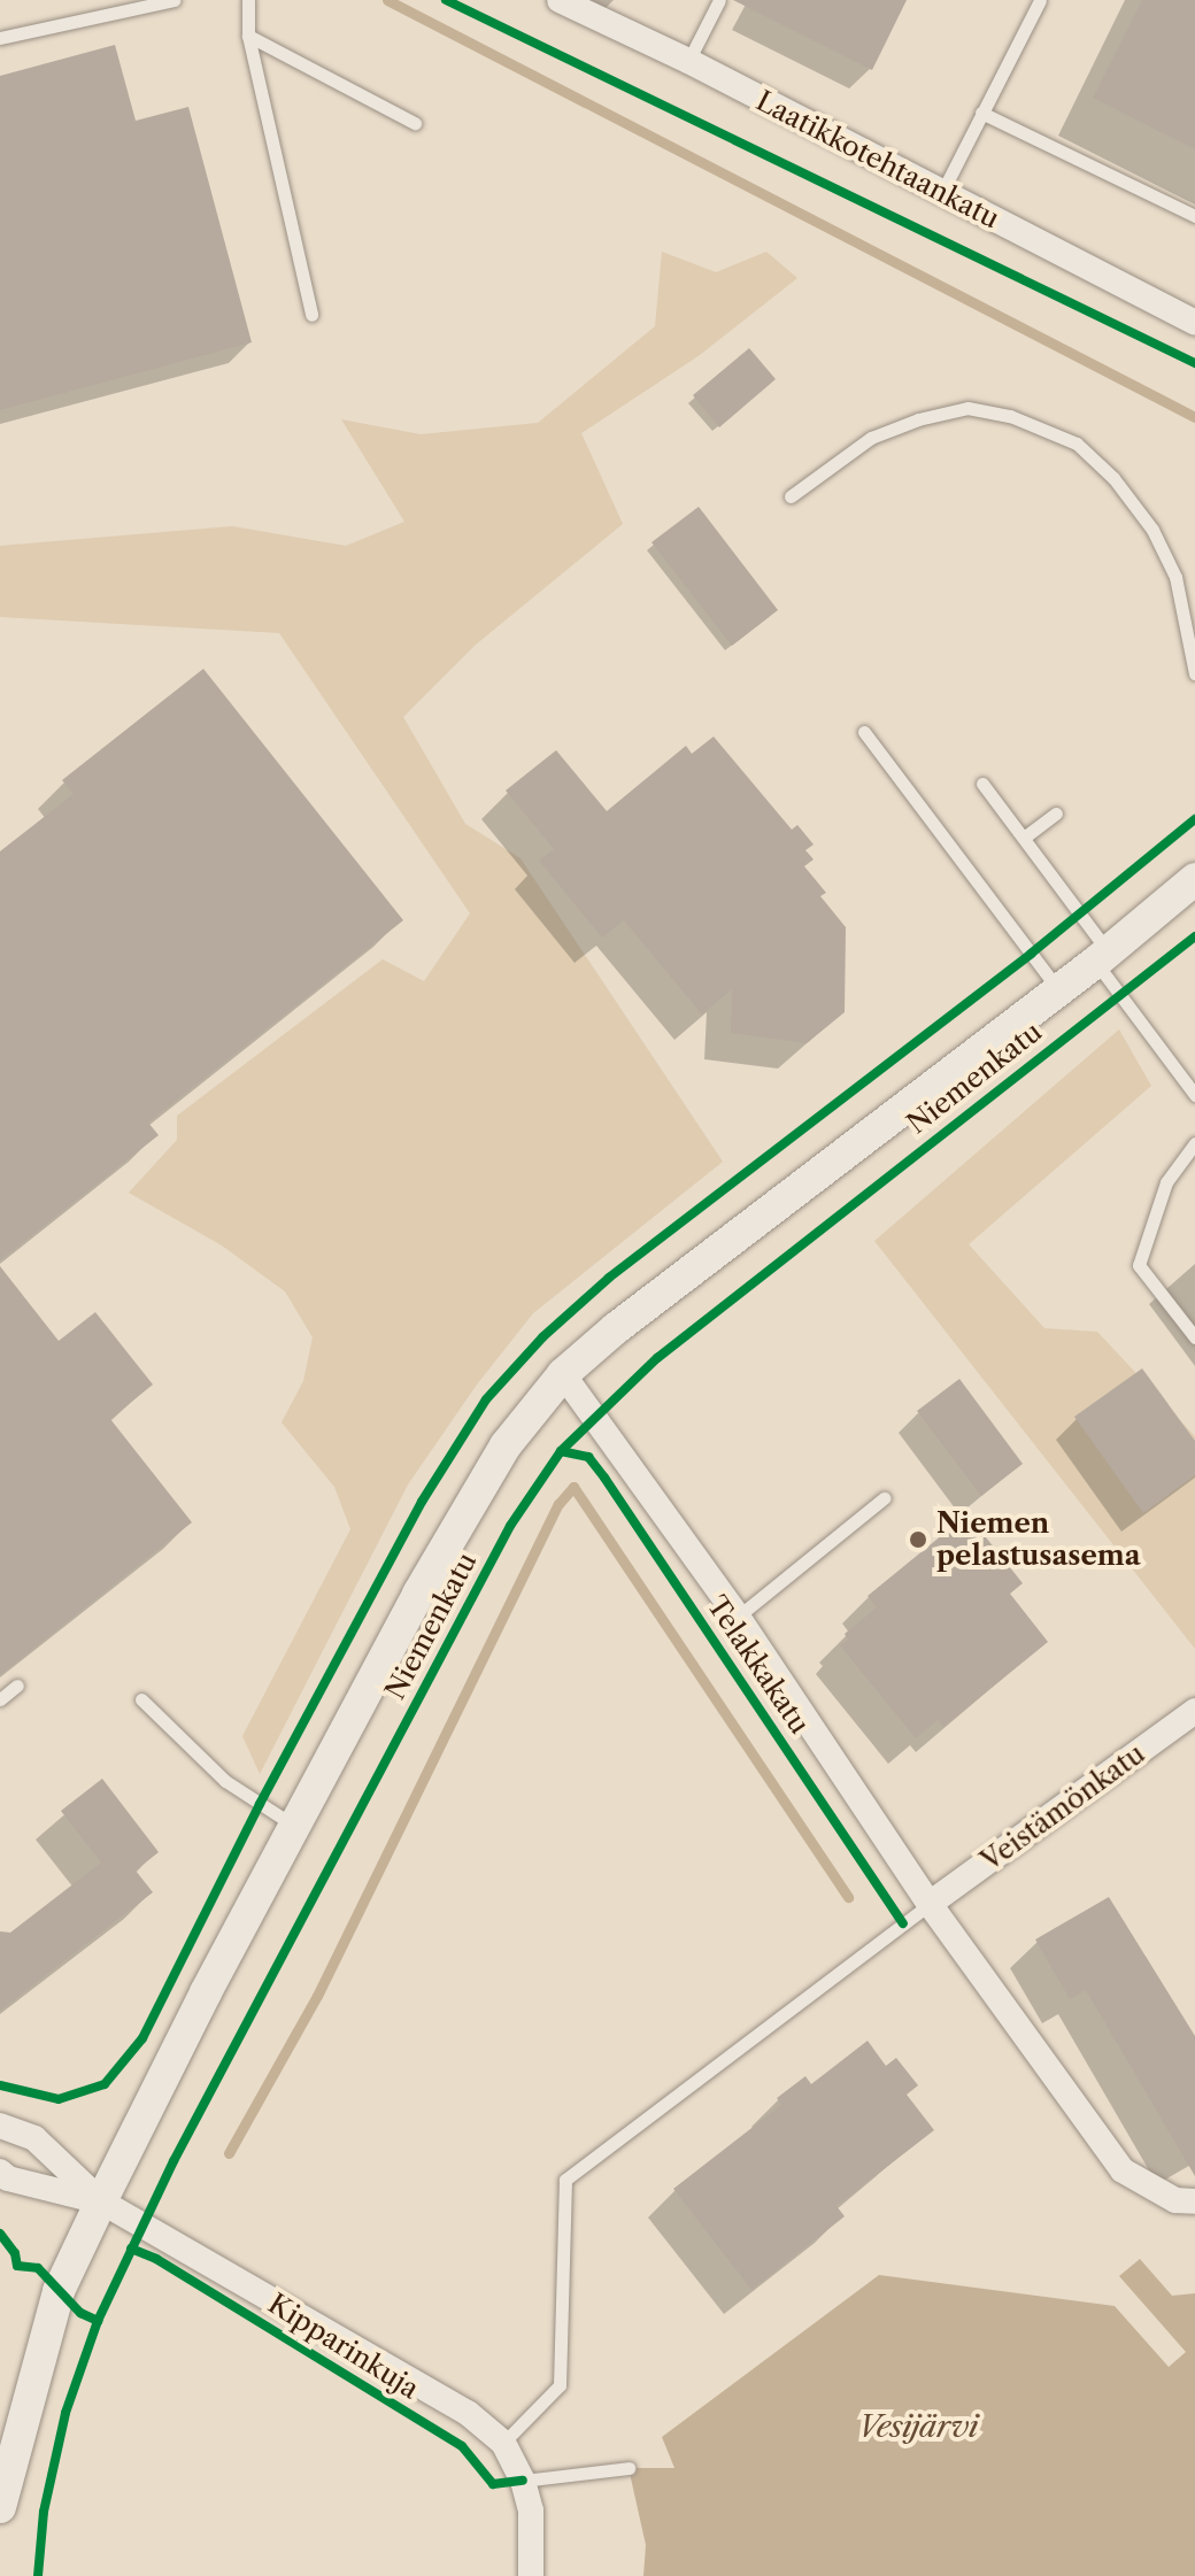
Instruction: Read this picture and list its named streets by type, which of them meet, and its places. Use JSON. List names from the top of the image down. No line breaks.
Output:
{"streets":{"street":["Laatikkotehtaankatu","Niemenkatu","Telakkakatu","Veistämönkatu","Kipparinkuja"]},"crossings":[["Niemenkatu","Telakkakatu"],["Niemenkatu","Kipparinkuja"],["Telakkakatu","Veistämönkatu"]],"water":["Vesijärvi"],"places":["Niemen pelastusasema"]}
